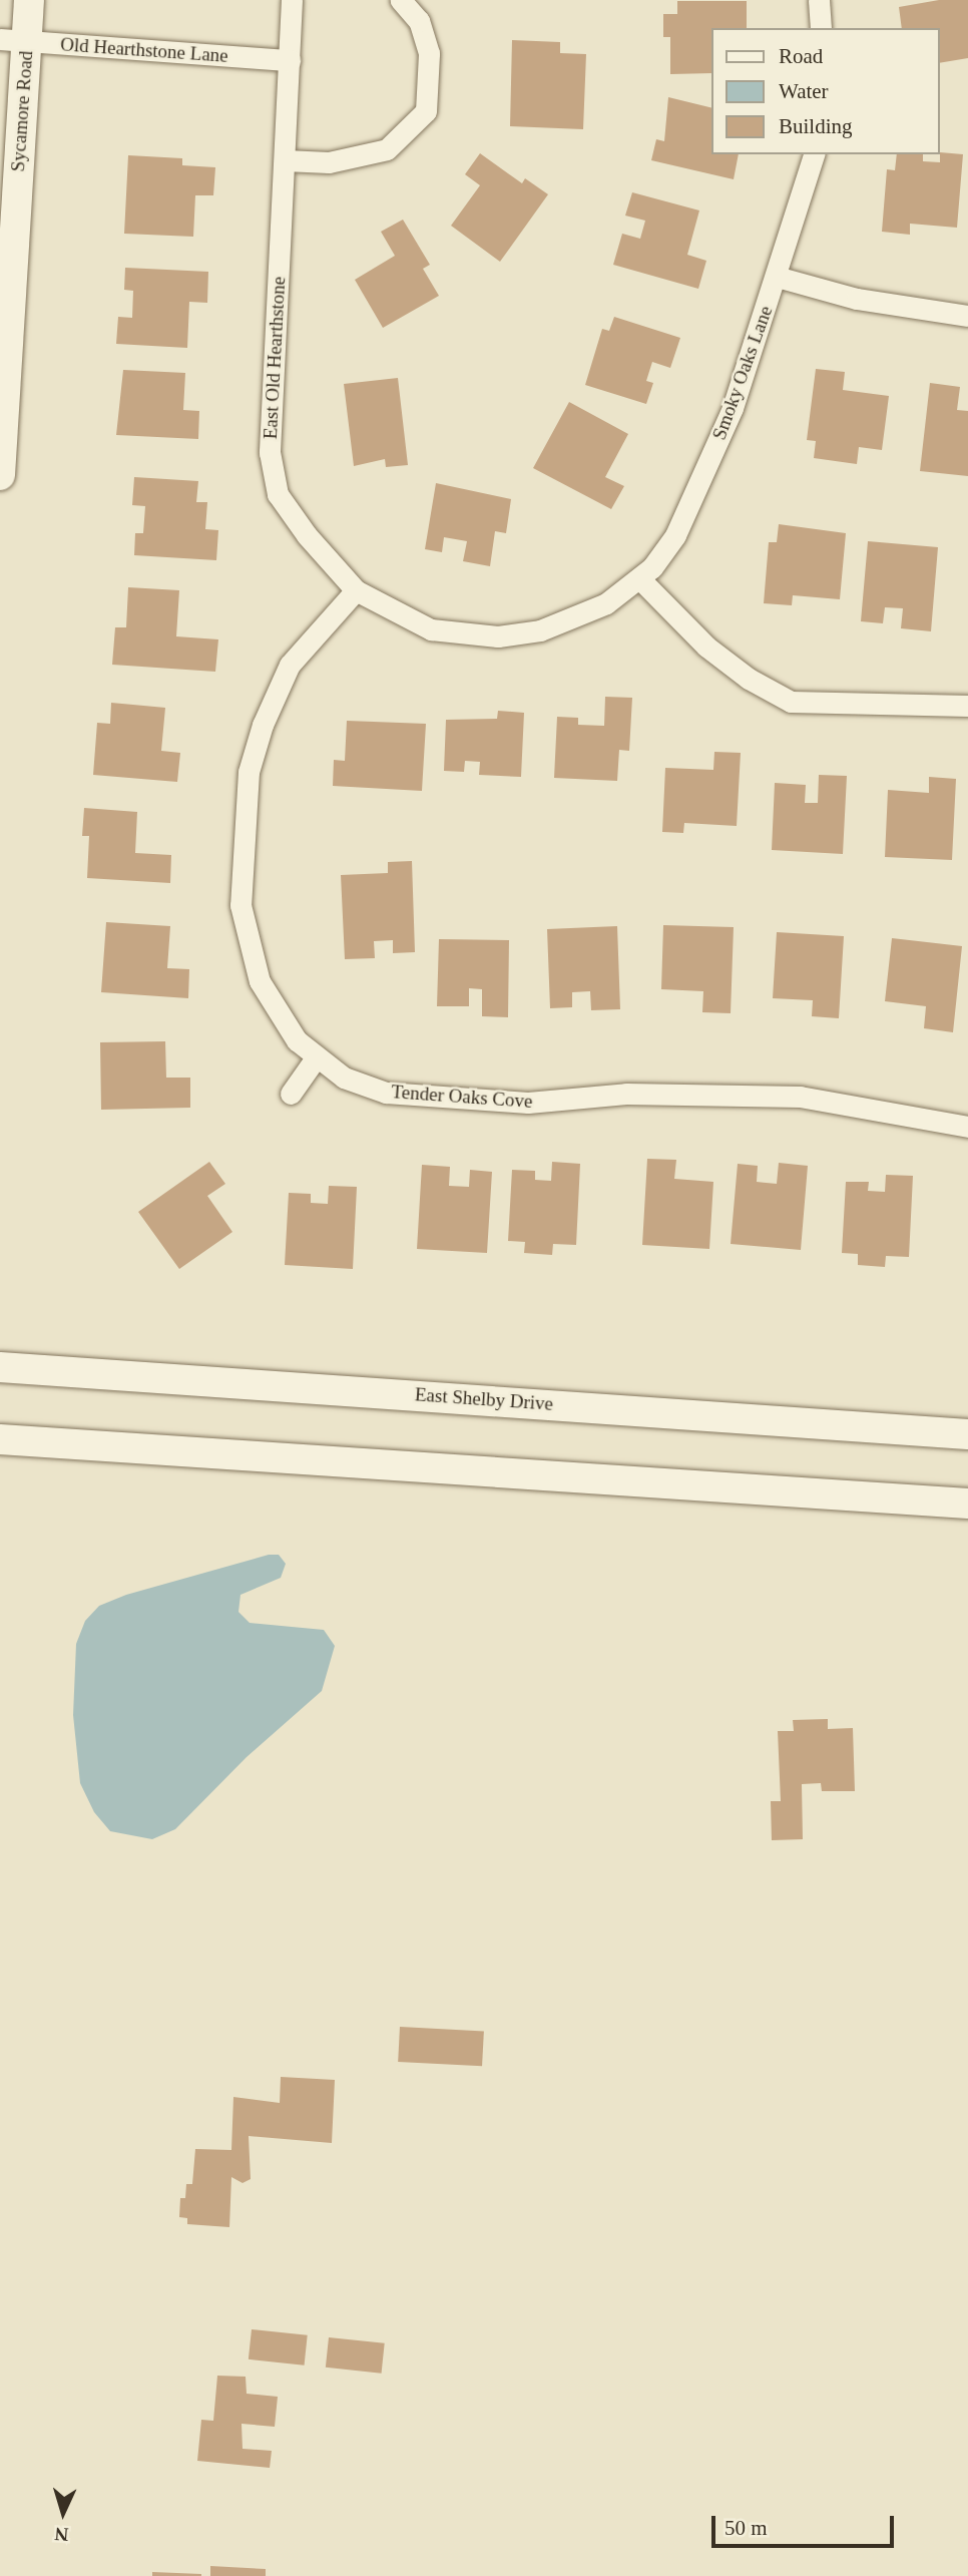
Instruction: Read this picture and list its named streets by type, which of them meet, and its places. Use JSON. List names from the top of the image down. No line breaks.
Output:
{"streets":{"main road":["Sycamore Road","East Shelby Drive"],"street":["Old Hearthstone Lane","East Old Hearthstone","Smoky Oaks Lane","Tender Oaks Cove"]},"crossings":[["Old Hearthstone Lane","Sycamore Road"],["Old Hearthstone Lane","East Old Hearthstone"],["East Old Hearthstone","Smoky Oaks Lane"],["East Old Hearthstone","Tender Oaks Cove"]],"legend":["Road","Water","Building"],"scale_bar":"50 m","north":"bottom"}
